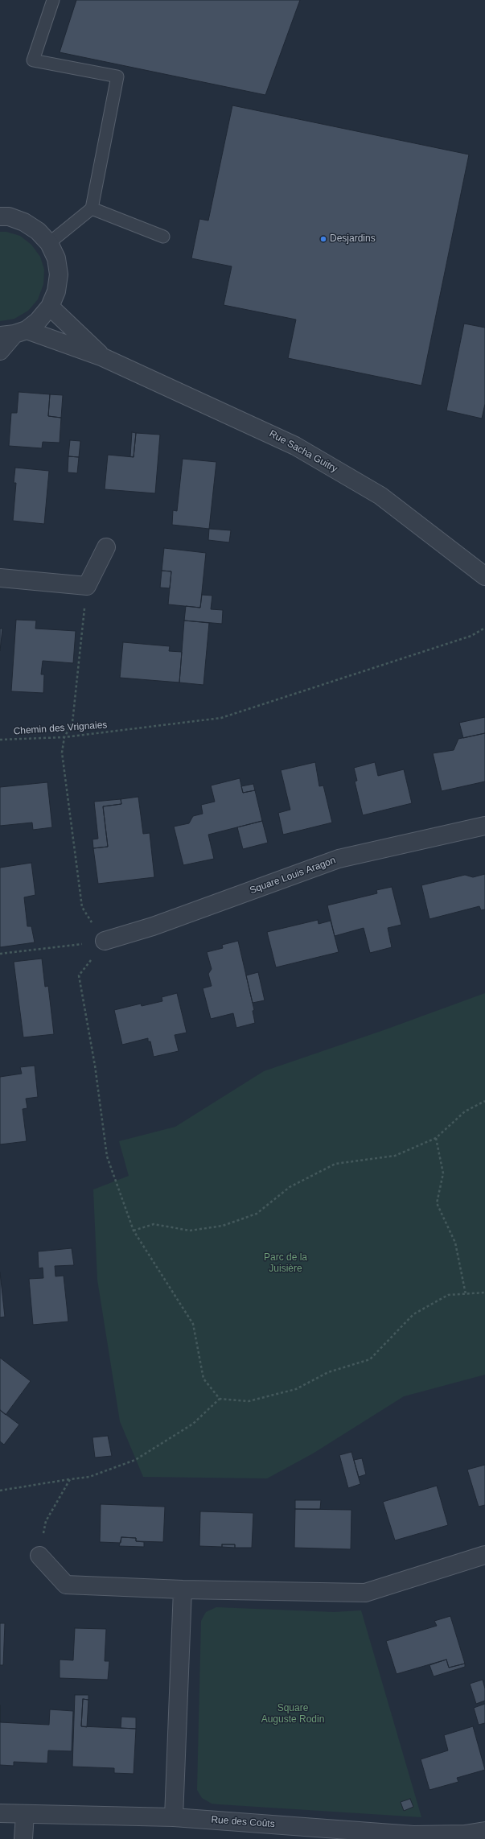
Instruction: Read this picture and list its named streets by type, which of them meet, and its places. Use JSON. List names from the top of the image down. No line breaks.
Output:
{"streets":{"street":["Rue Sacha Guitry","Square Louis Aragon","Rue des Coûts"],"path":["Chemin des Vrignaies"]},"parks":["Parc de la Juisière","Square Auguste Rodin"],"places":["Desjardins"]}
